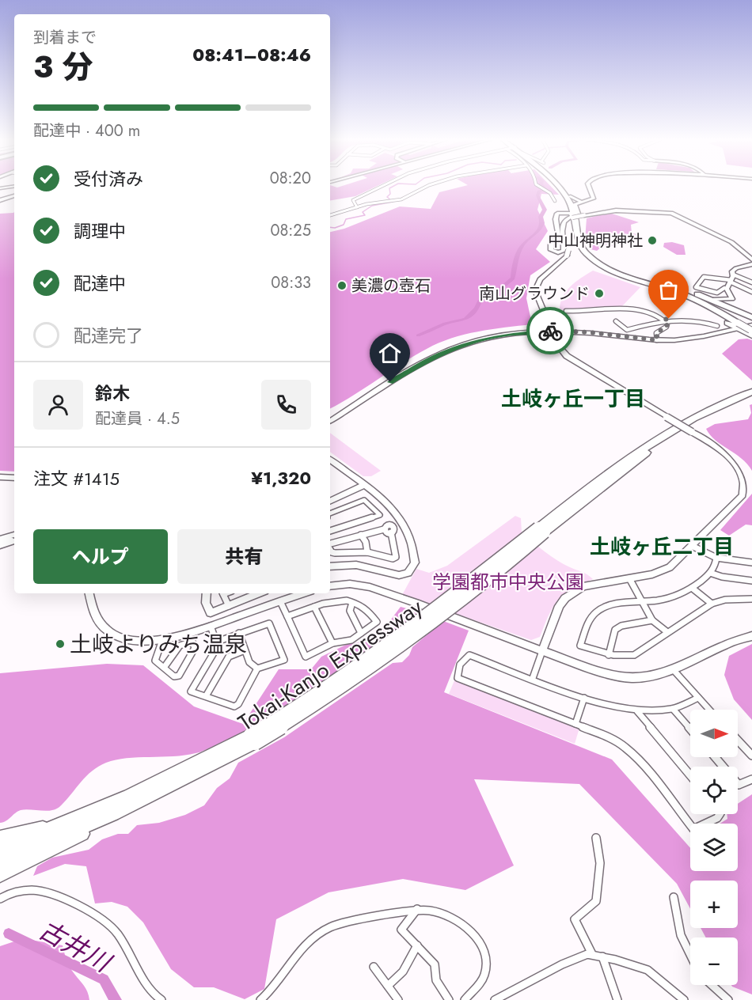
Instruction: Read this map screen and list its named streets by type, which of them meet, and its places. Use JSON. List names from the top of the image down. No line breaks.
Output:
{"streets":{"highway":["Tokai-Kanjo Expressway"]},"districts":["土岐ヶ丘一丁目","土岐ヶ丘二丁目"],"water":["古井川"],"parks":["学園都市中央公園"],"places":["中山神明神社","美濃の壺石","南山グラウンド","土岐よりみち温泉"],"north":"right","page":{"heading":["3 分","到着まで","08:41–08:46"],"panel":["鈴木","配達員 · 4.5","注文 #1415","¥1,320"],"bar":"配達中 · 400 m","list":[["受付済み","08:20"],["調理中","08:25"],["配達中","08:33"],"配達完了"],"buttons":["ヘルプ","共有"],"map_buttons":["+","−"]}}
